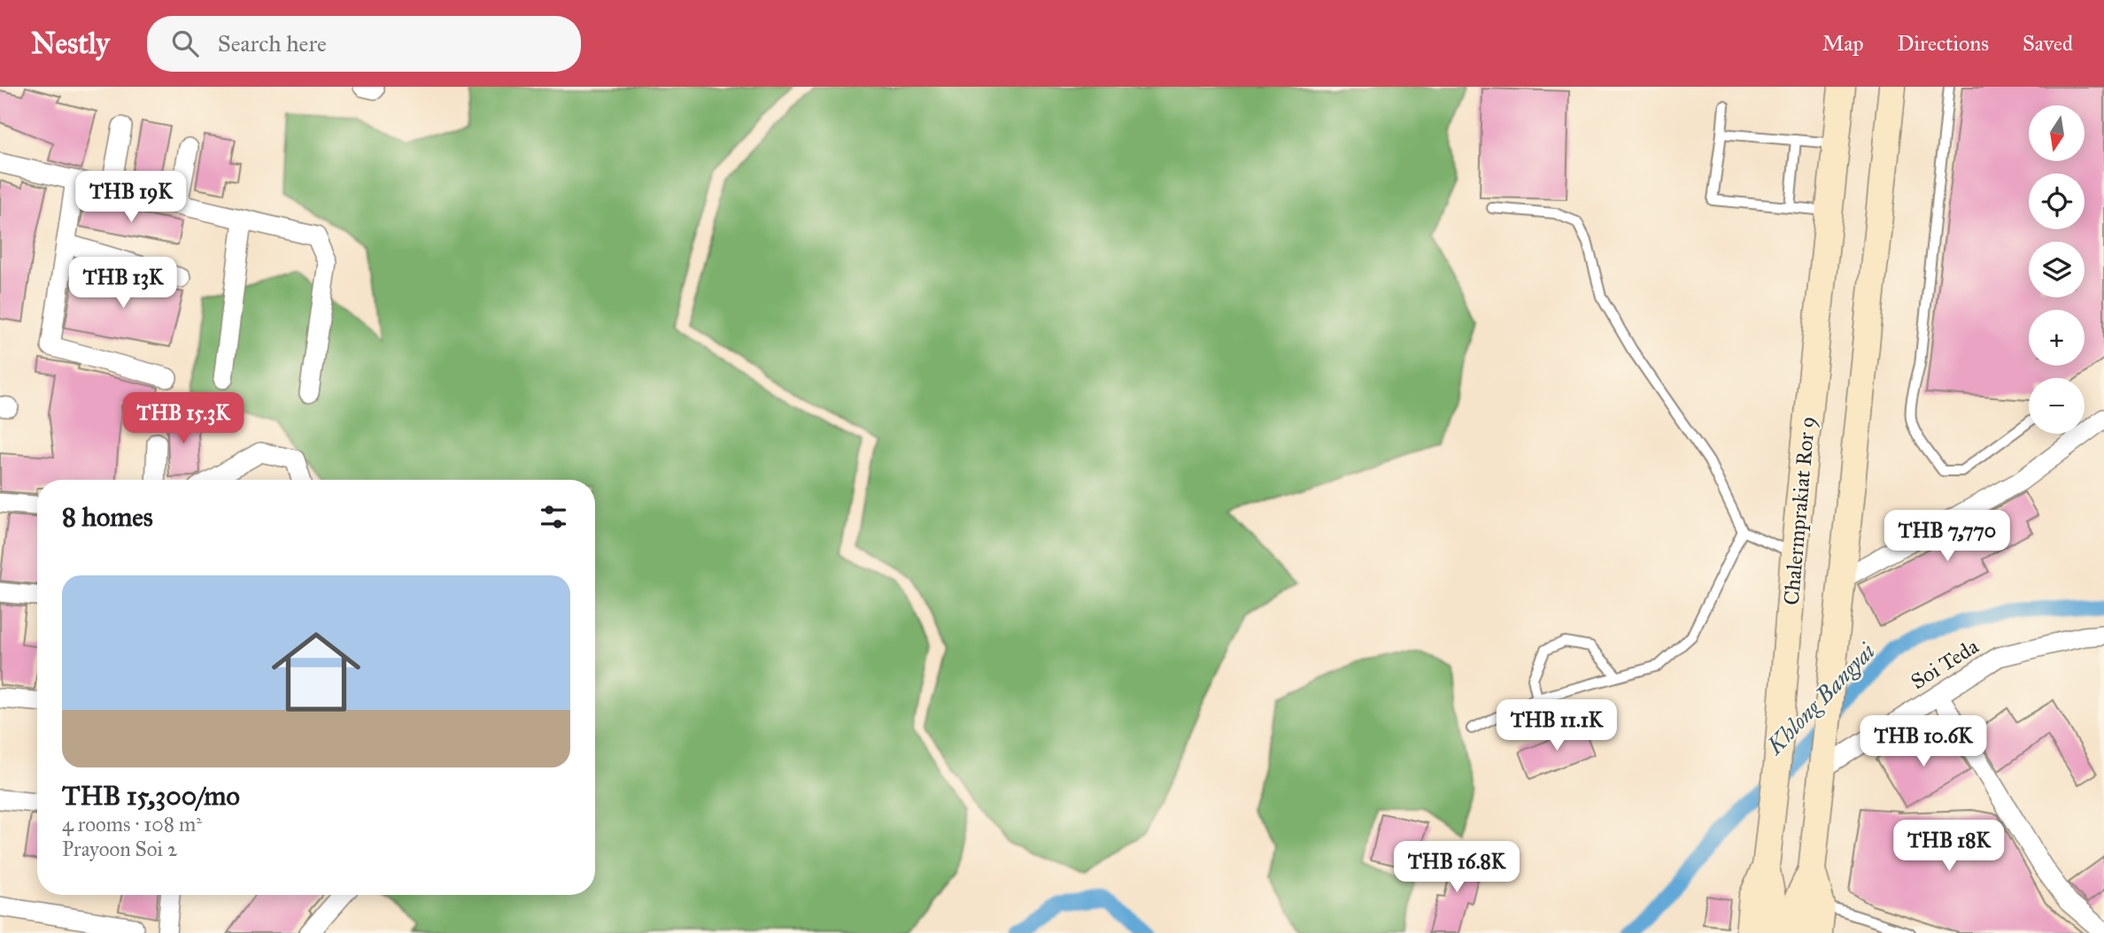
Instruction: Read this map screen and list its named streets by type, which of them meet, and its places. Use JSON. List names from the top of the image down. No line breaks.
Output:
{"streets":{"main road":["Chalermprakiat Ror 9"],"street":["Soi Teda"]},"water":["Khlong Bangyai"],"north":"bottom","page":{"header":"Nestly","search":"Search here","nav":["Map","Directions","Saved"],"map_buttons":["+","−"],"price":["THB 19K","THB 13K","THB 15.3K","THB 7,770","THB 11.1K","THB 10.6K","THB 18K","THB 16.8K"],"heading":"8 homes","list":[{"name":"THB 15,300/mo","note":"4 rooms · 108 m² · Prayoon Soi 2"}]}}
